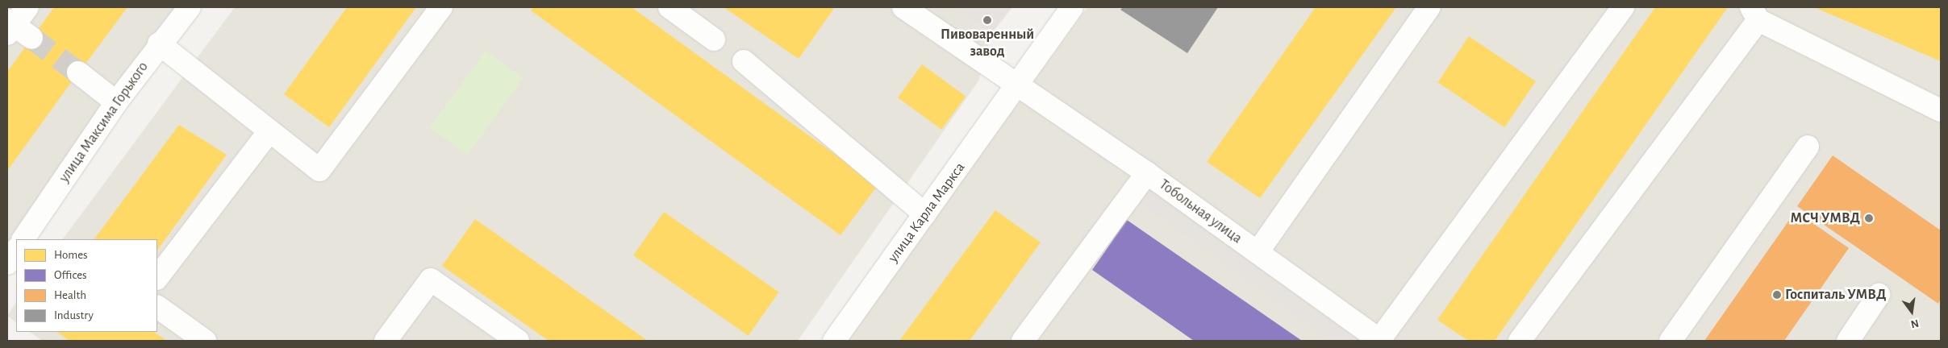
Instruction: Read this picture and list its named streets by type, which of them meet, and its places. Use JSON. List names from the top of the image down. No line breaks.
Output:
{"streets":{"street":["улица Максима Горького","Тобольная улица","улица Карла Маркса"]},"crossings":[["Тобольная улица","улица Карла Маркса"]],"places":["Пивоваренный завод","МСЧ УМВД","Госпиталь УМВД"],"legend":["Homes","Offices","Health","Industry"],"north":"bottom"}
